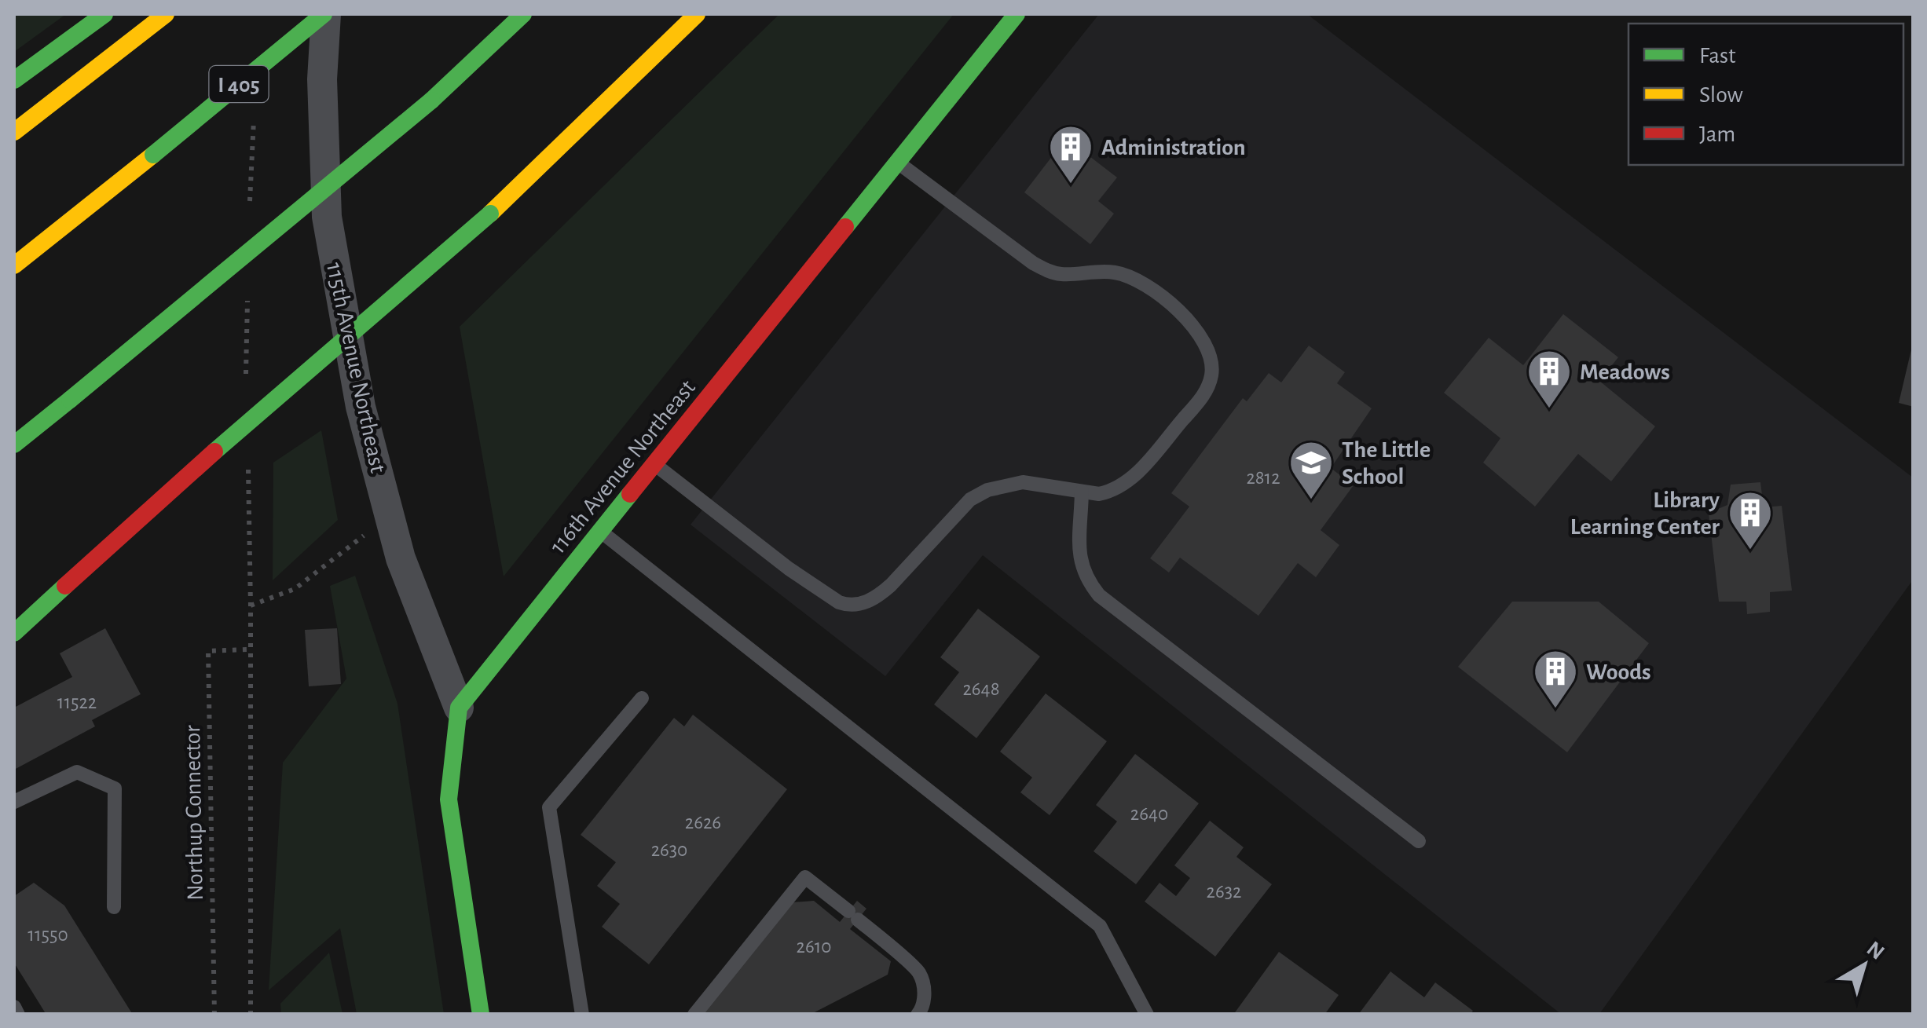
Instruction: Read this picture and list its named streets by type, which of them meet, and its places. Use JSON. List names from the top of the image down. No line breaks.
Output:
{"streets":{"main road":["I 405","116th Avenue Northeast"],"street":["115th Avenue Northeast"],"path":["Northup Connector"]},"crossings":[["I 405","115th Avenue Northeast"],["115th Avenue Northeast","116th Avenue Northeast"]],"places":{"building":["Administration","Meadows","Library Learning Center","Woods"],"school or university":["The Little School"]},"house_numbers":["2812","2648","11522","2640","2626","2630","2632","11550","2610"],"legend":["Fast","Slow","Jam"],"north":"top right"}
